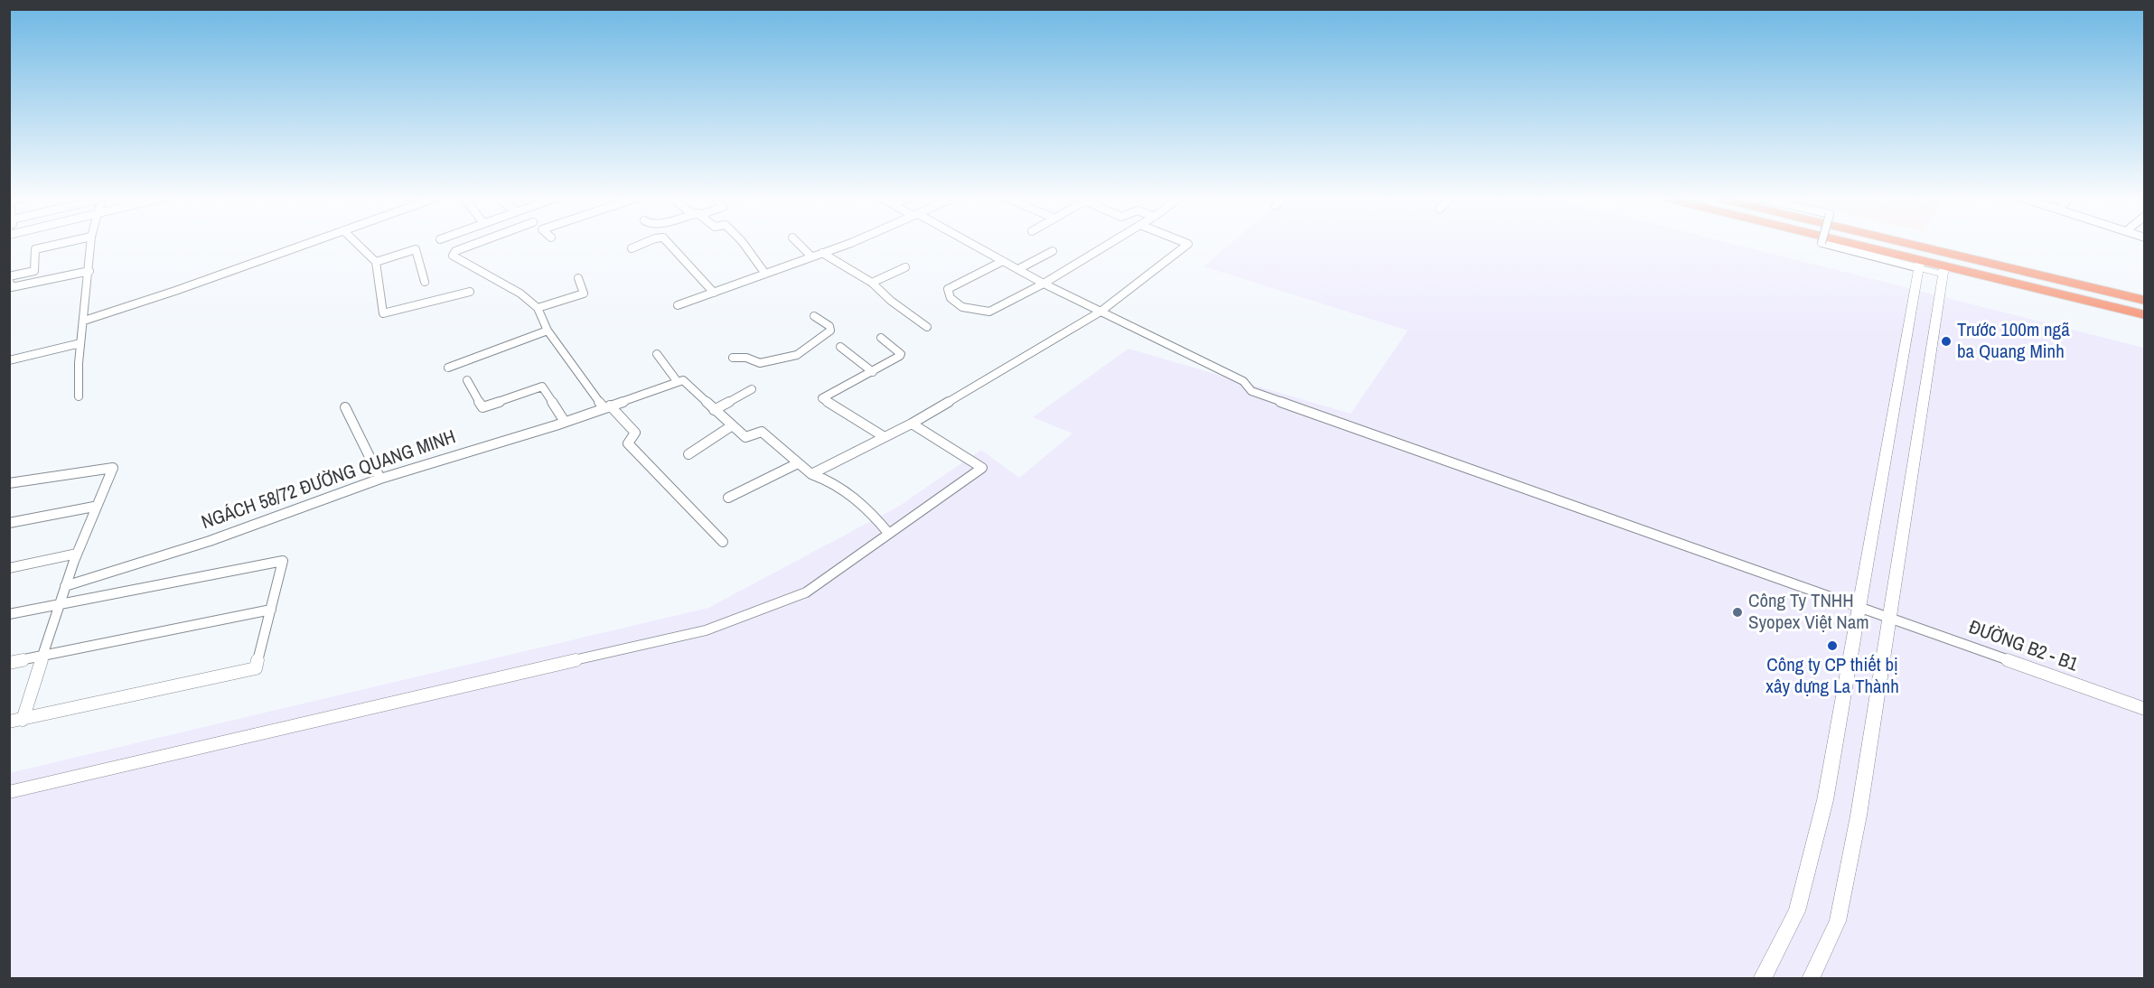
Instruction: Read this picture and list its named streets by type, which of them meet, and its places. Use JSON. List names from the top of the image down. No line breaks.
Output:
{"streets":{"street":["NGÁCH 58/72 ĐƯỜNG QUANG MINH","ĐƯỜNG B2 - B1"]},"places":["Trước 100m ngã ba Quang Minh","Công Ty TNHH Syopex Việt Nam","Công ty CP thiết bị xây dựng La Thành"]}
